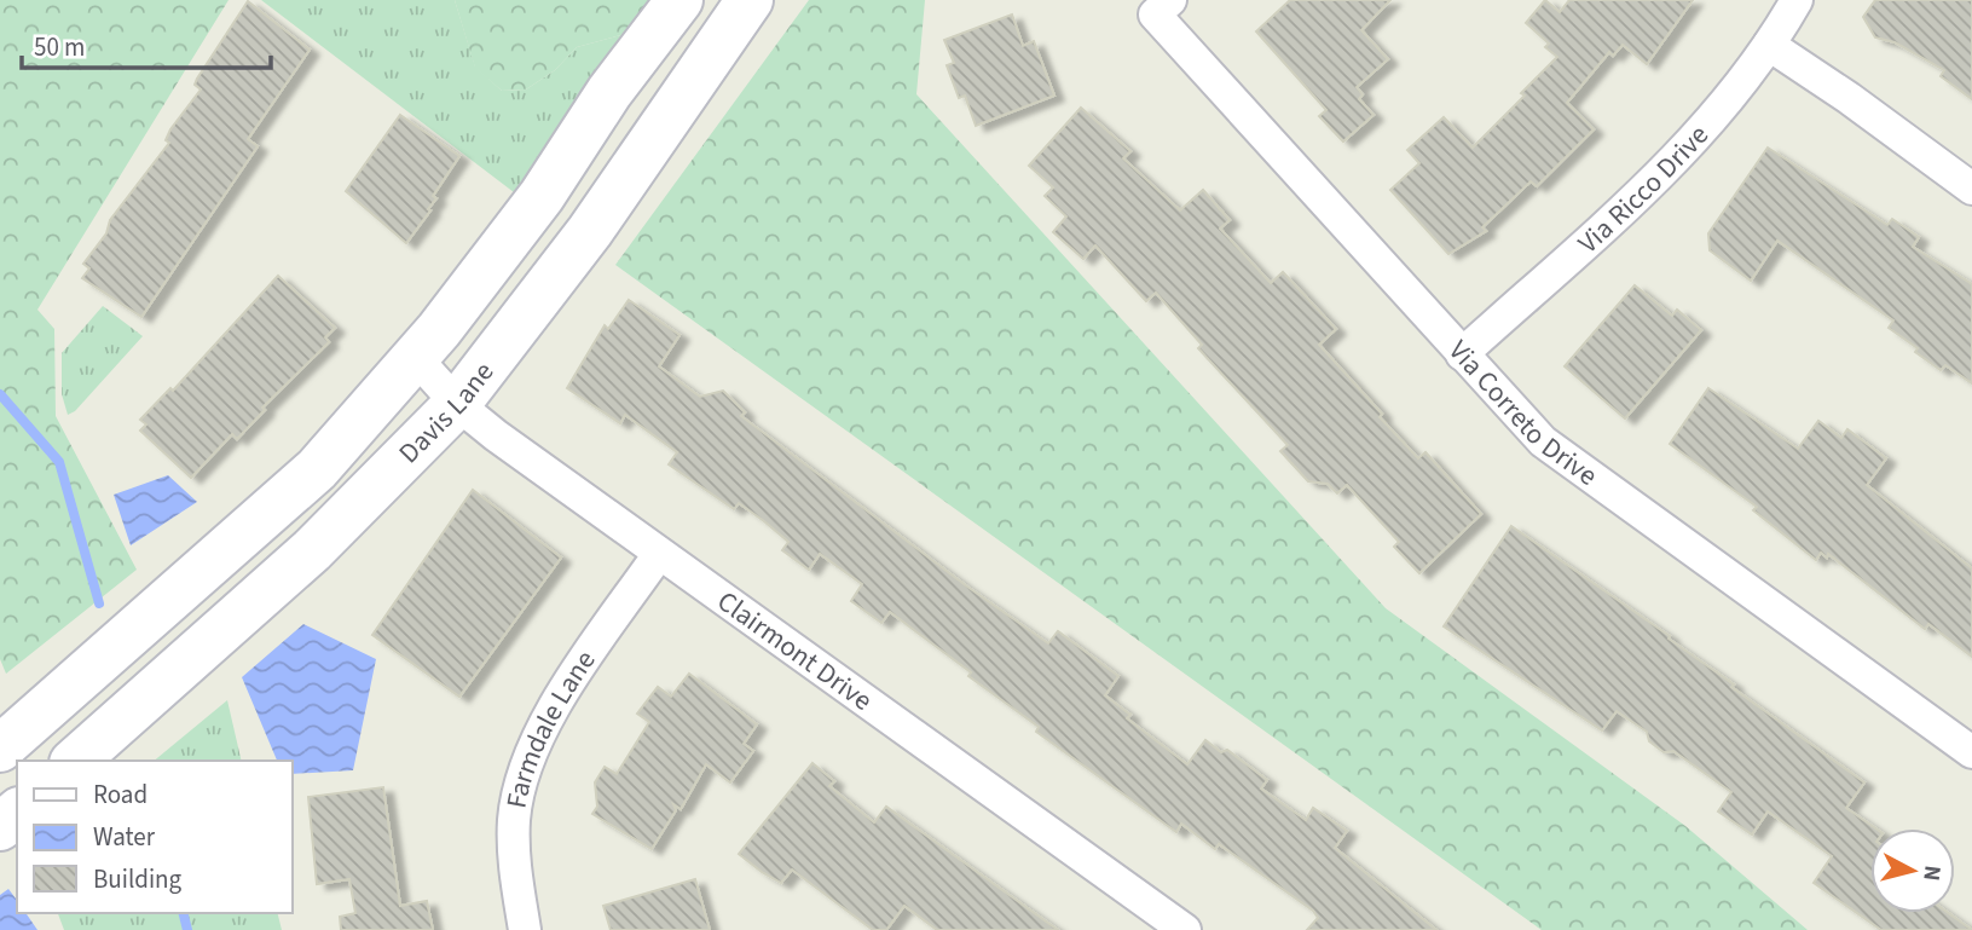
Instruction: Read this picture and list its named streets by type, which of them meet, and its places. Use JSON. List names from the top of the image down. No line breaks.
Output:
{"streets":{"street":["Via Ricco Drive","Davis Lane","Via Correto Drive","Clairmont Drive","Farmdale Lane"]},"crossings":[["Via Ricco Drive","Via Correto Drive"],["Davis Lane","Clairmont Drive"],["Clairmont Drive","Farmdale Lane"]],"legend":["Road","Water","Building"],"scale_bar":"50 m","north":"right"}
